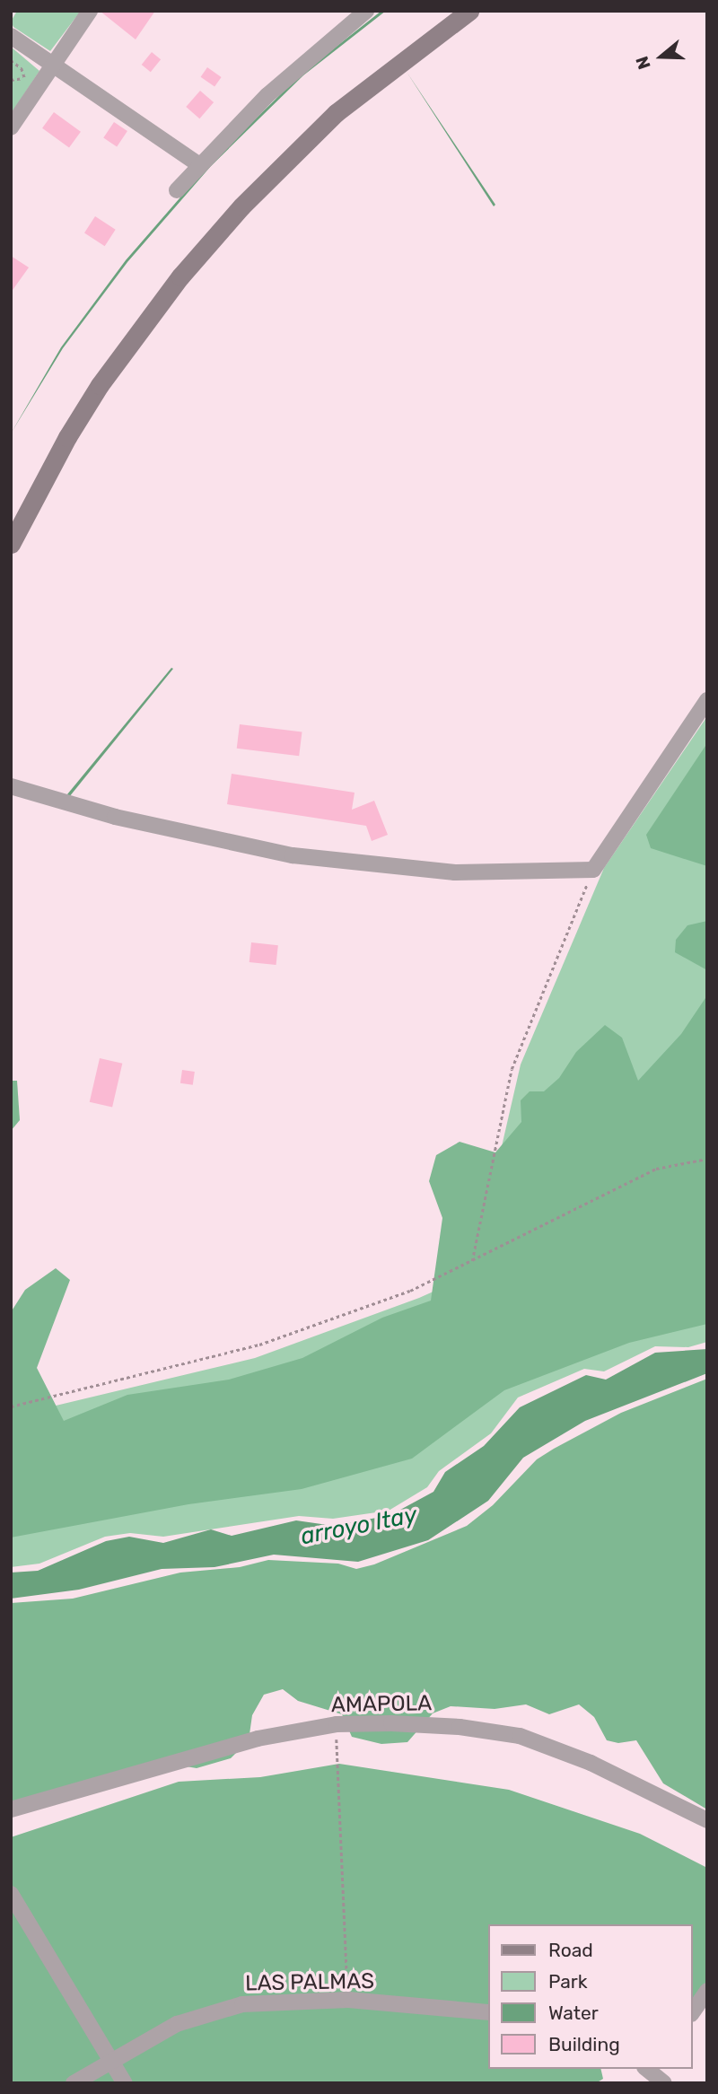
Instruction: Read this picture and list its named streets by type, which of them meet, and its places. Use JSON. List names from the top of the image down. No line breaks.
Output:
{"streets":{"street":["AMAPOLA","LAS PALMAS"]},"water":["arroyo Itay"],"legend":["Road","Park","Water","Building"],"north":"left"}
